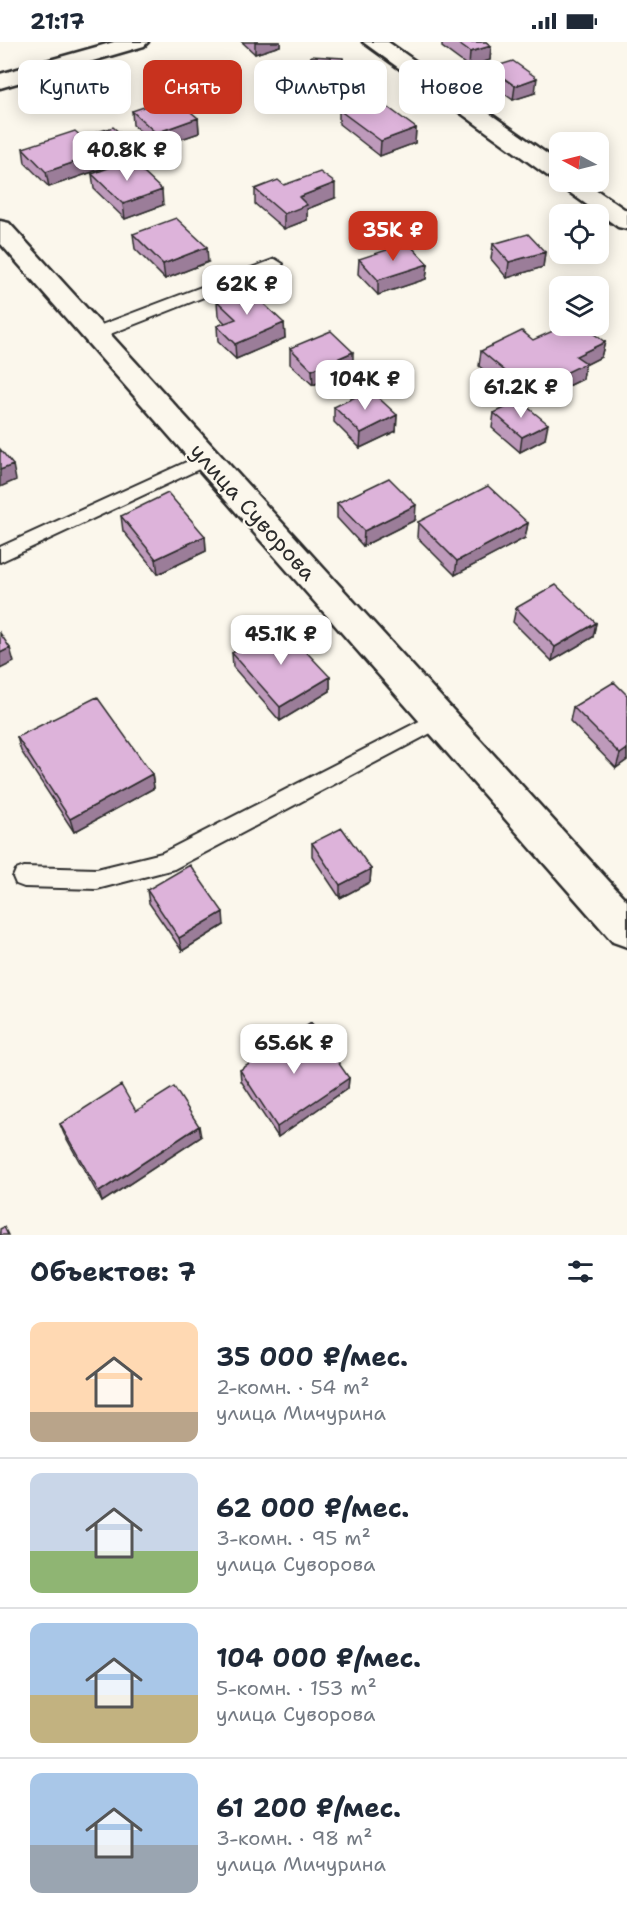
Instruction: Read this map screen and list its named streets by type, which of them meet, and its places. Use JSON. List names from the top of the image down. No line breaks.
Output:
{"streets":{"street":["улица Суворова"]},"north":"left","page":{"status":"21:17","chip":["Купить","Снять","Фильтры","Новое"],"price":["40.8K ₽","35K ₽","62K ₽","104K ₽","61.2K ₽","45.1K ₽","65.6K ₽"],"heading":"Объектов: 7","list":[{"name":"35 000 ₽/мес.","note":"2-комн. · 54 m² · улица Мичурина"},{"name":"62 000 ₽/мес.","note":"3-комн. · 95 m² · улица Суворова"},{"name":"104 000 ₽/мес.","note":"5-комн. · 153 m² · улица Суворова"},{"name":"61 200 ₽/мес.","note":"3-комн. · 98 m² · улица Мичурина"}]}}
